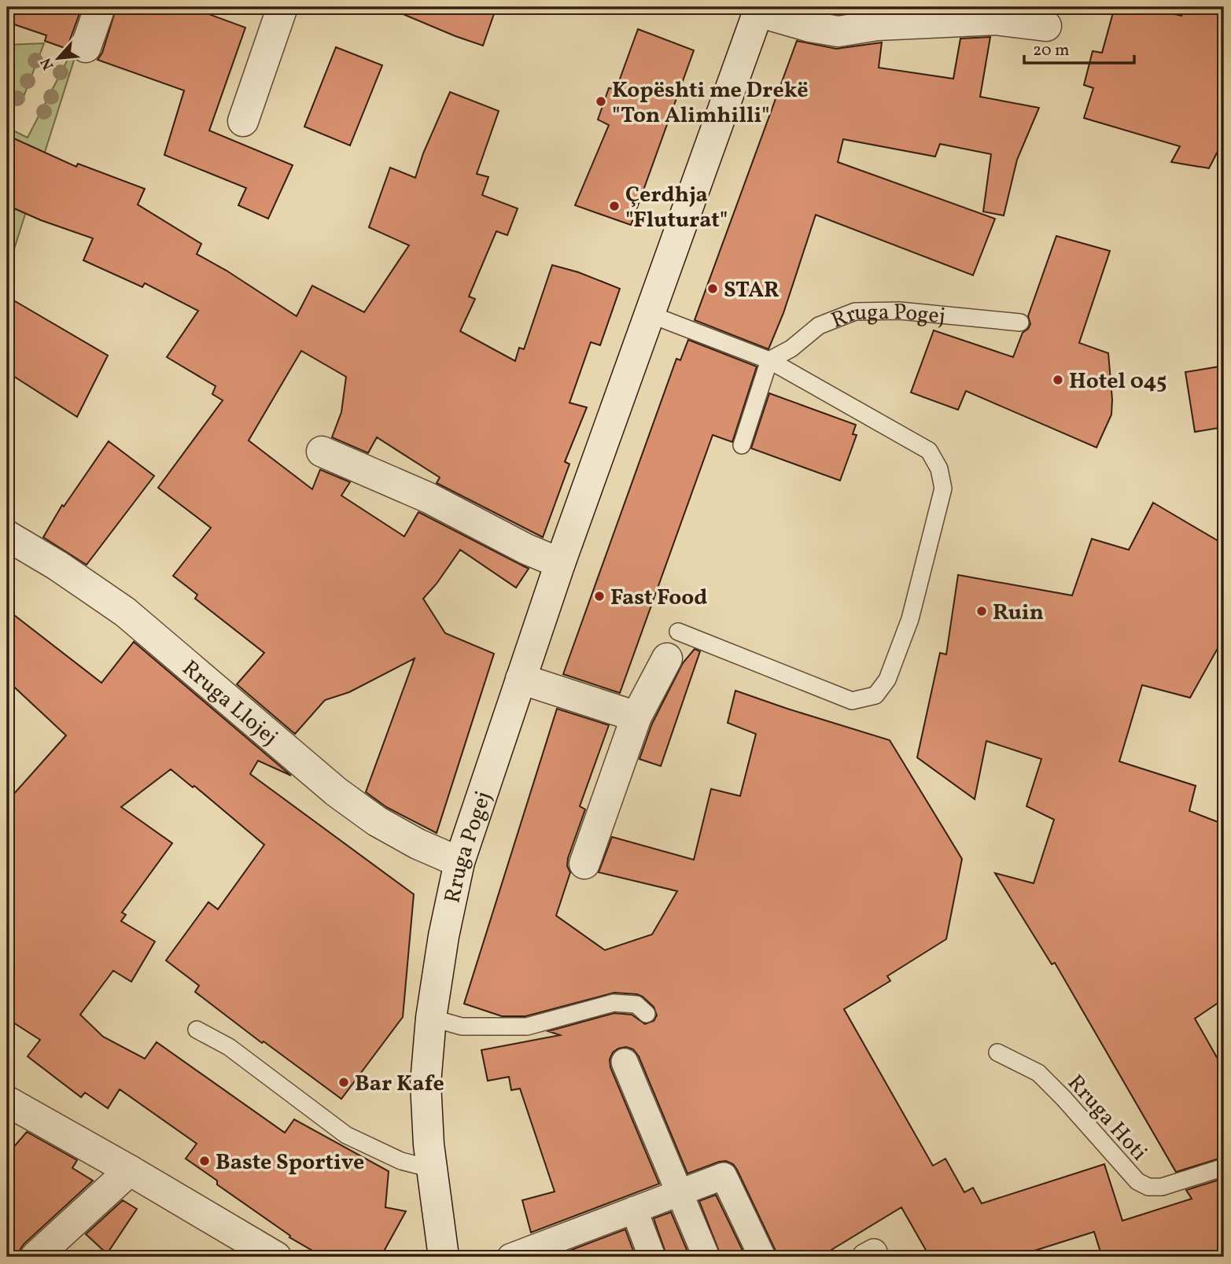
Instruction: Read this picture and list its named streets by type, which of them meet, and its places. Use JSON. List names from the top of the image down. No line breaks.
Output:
{"streets":{"street":["Rruga Pogej","Rruga Llojej"],"lane":["Rruga Hoti"]},"crossings":[["Rruga Pogej","Rruga Llojej"]],"places":["Kopështi me Drekë \"Ton Alimhilli\"","Çerdhja \"Fluturat\"","STAR","Hotel 045","Fast Food","Ruin","Bar Kafe","Baste Sportive"],"scale_bar":"20 m","north":"bottom left"}
